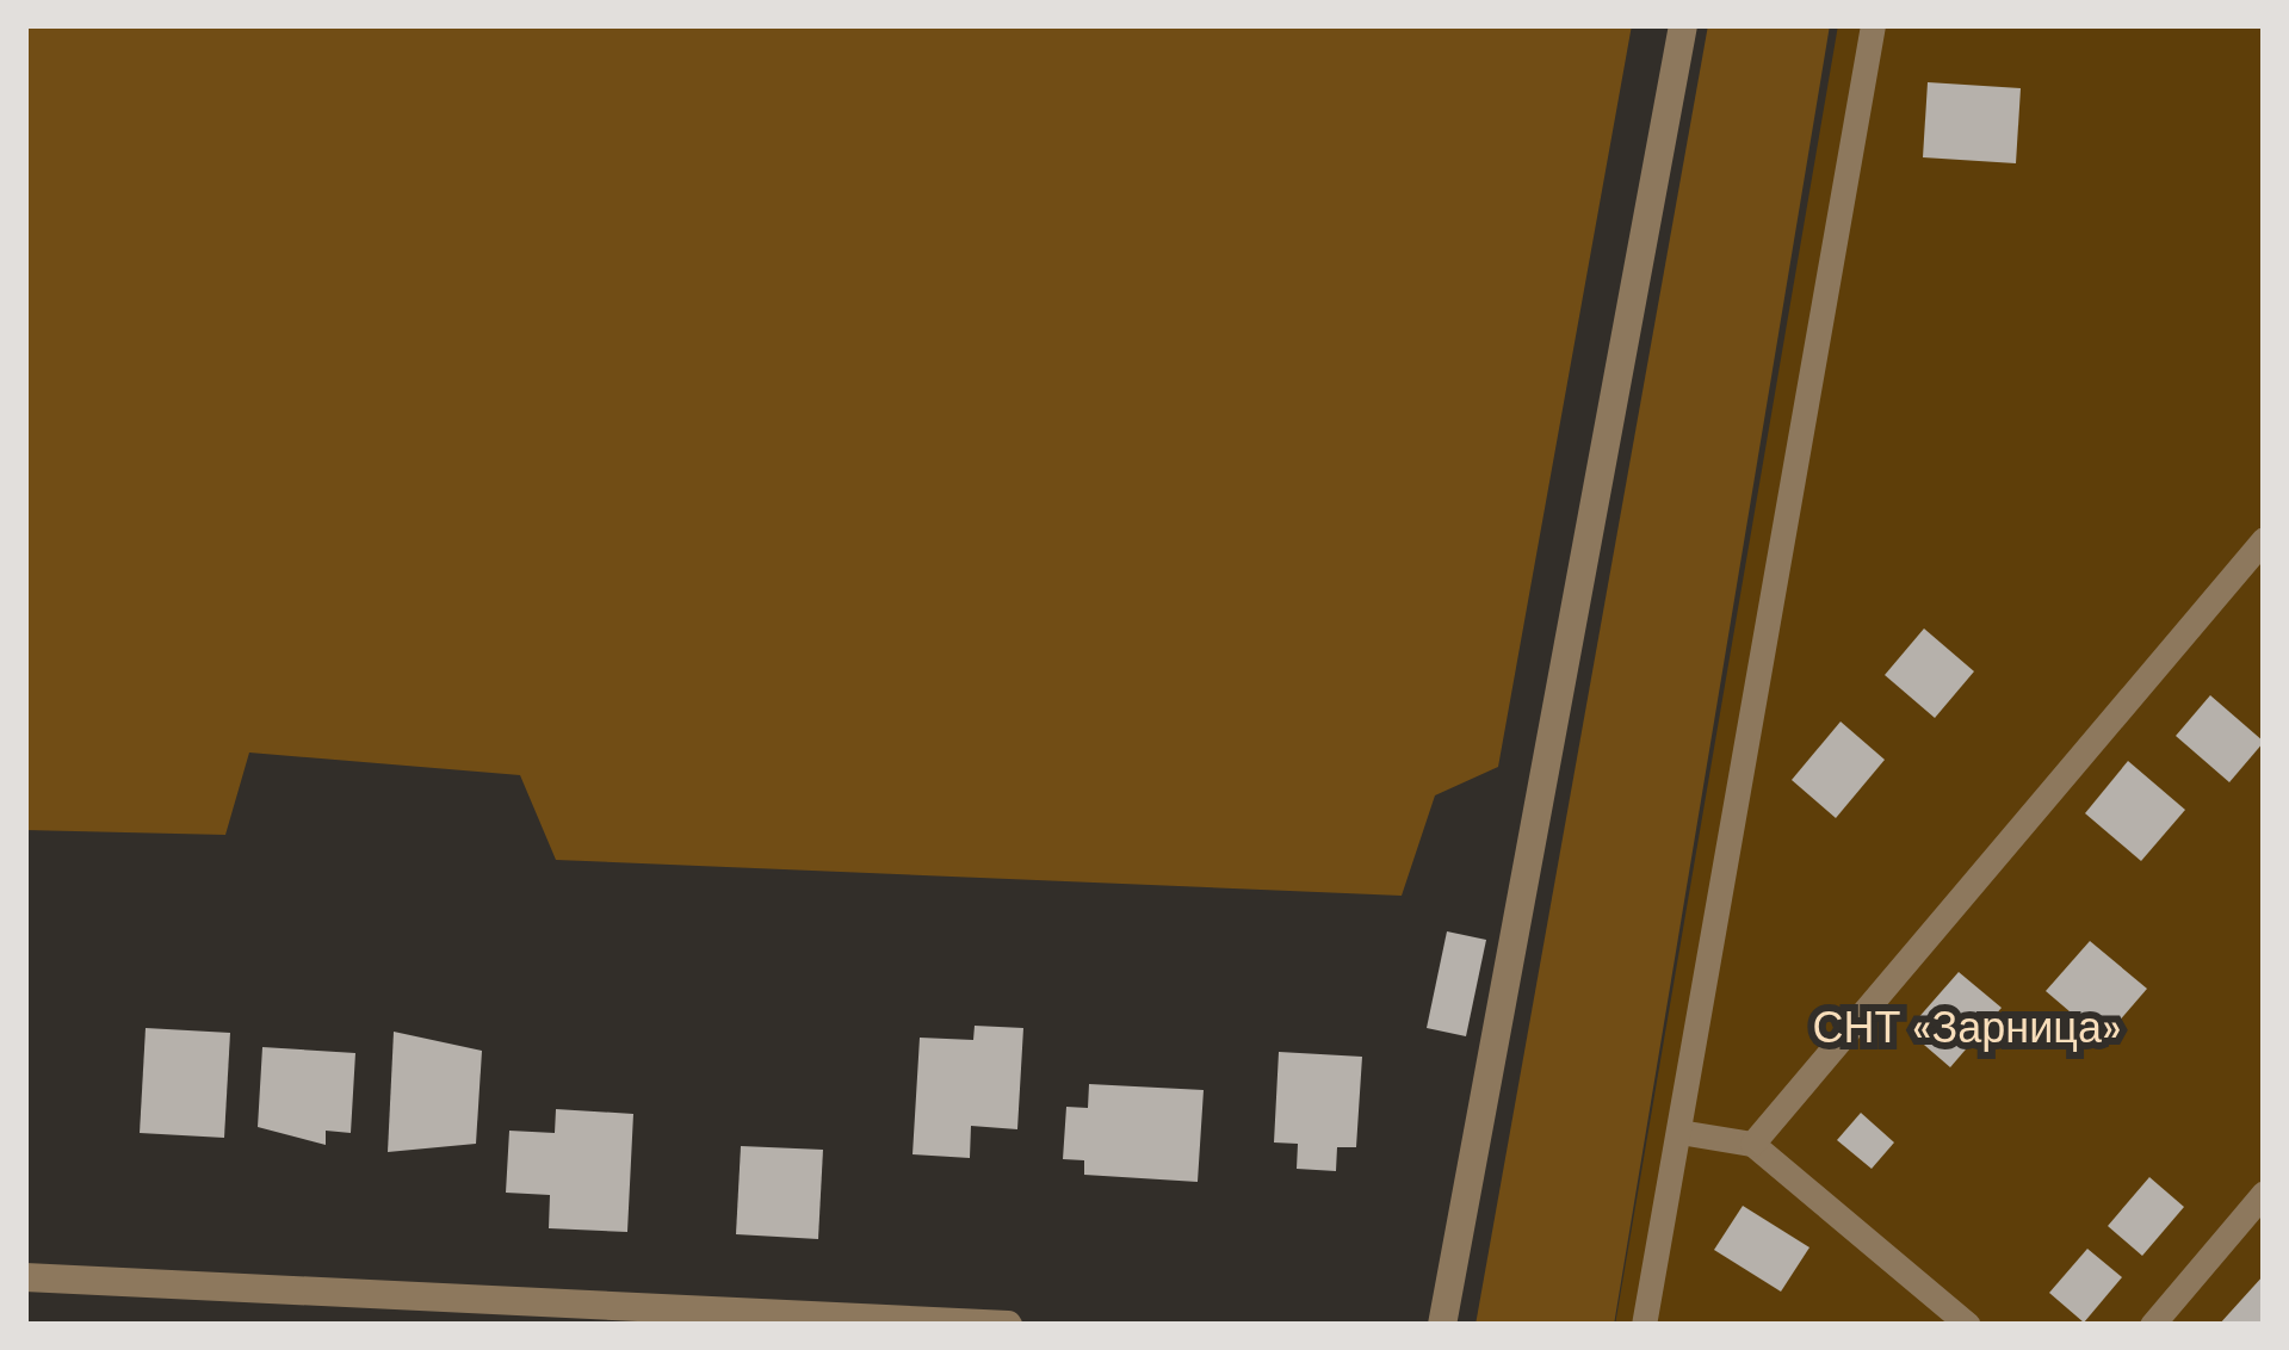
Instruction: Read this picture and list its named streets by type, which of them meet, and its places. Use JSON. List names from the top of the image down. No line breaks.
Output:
{"parks":["СНТ «Зарница»"]}
